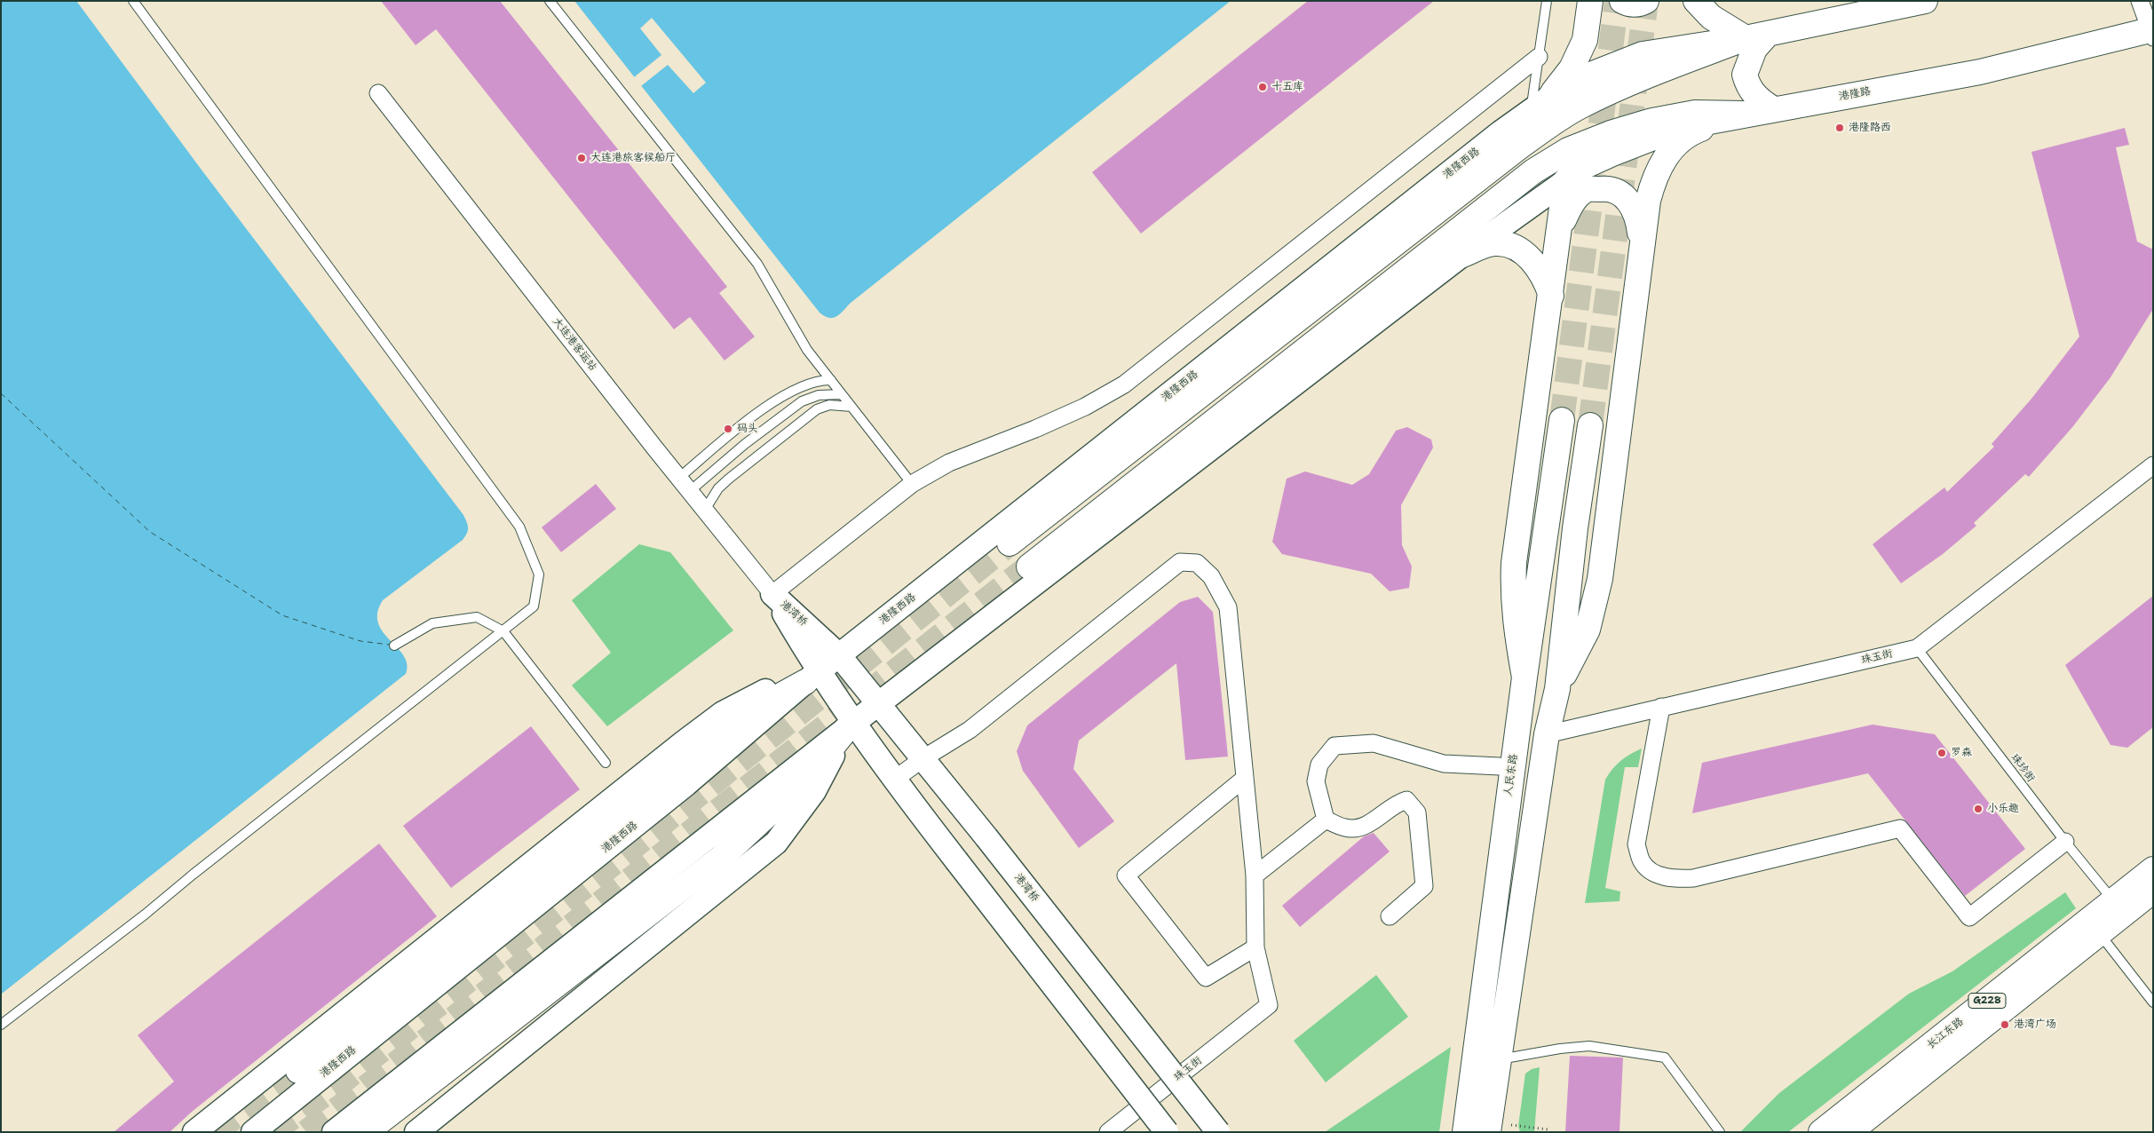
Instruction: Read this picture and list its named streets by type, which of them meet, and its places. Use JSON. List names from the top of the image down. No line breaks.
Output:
{"streets":{"main road":["港隆路","港隆西路","港湾桥","人民东路","G228","长江东路"],"street":["大连港客运站","珠玉街"],"lane":["珠珍街"]},"crossings":[["港隆西路","港湾桥"],["大连港客运站","港湾桥"],["珠玉街","珠珍街"],["珠珍街","长江东路"]],"places":["十五库","港隆路西","大连港旅客候船厅","码头","罗森","小乐趣","港湾广场"]}
